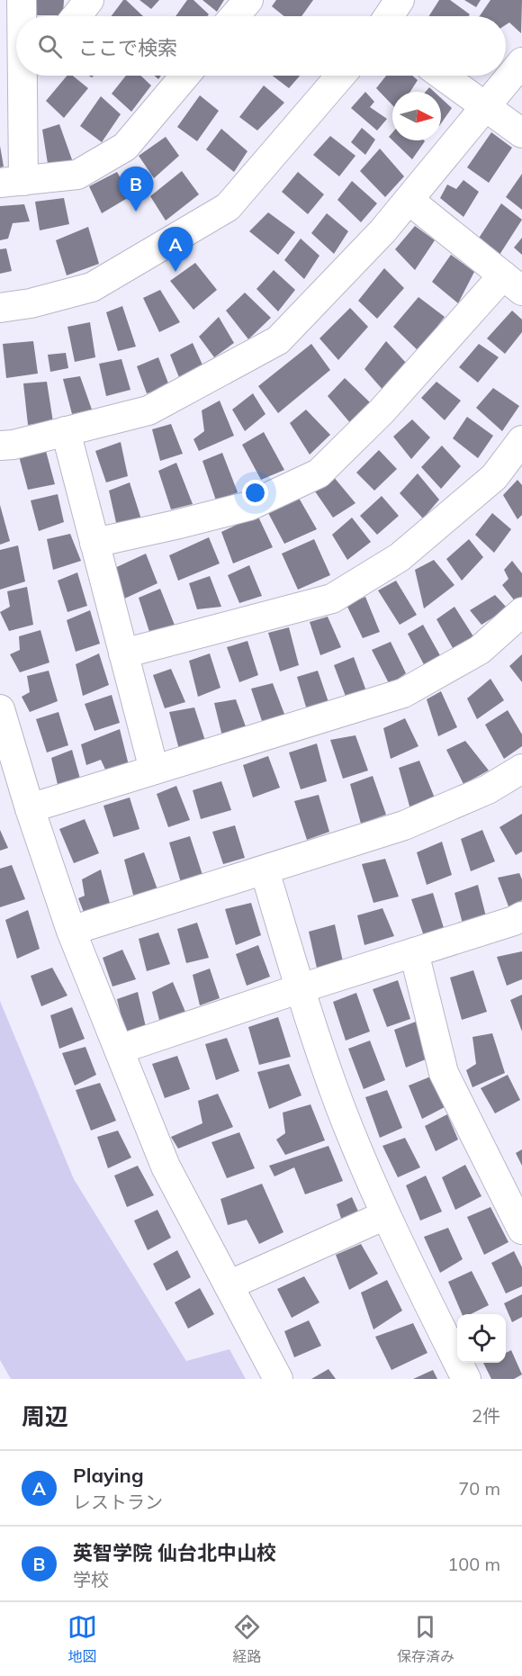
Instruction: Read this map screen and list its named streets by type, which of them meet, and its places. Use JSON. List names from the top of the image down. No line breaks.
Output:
{"north":"right","page":{"search":"ここで検索","pins":["B","A"],"heading":["周辺","2件"],"list":[{"mark":"A","name":"Playing","note":"レストラン","value":"70 m"},{"mark":"B","name":"英智学院 仙台北中山校","note":"学校","value":"100 m"}],"nav":["地図","経路","保存済み"]}}
